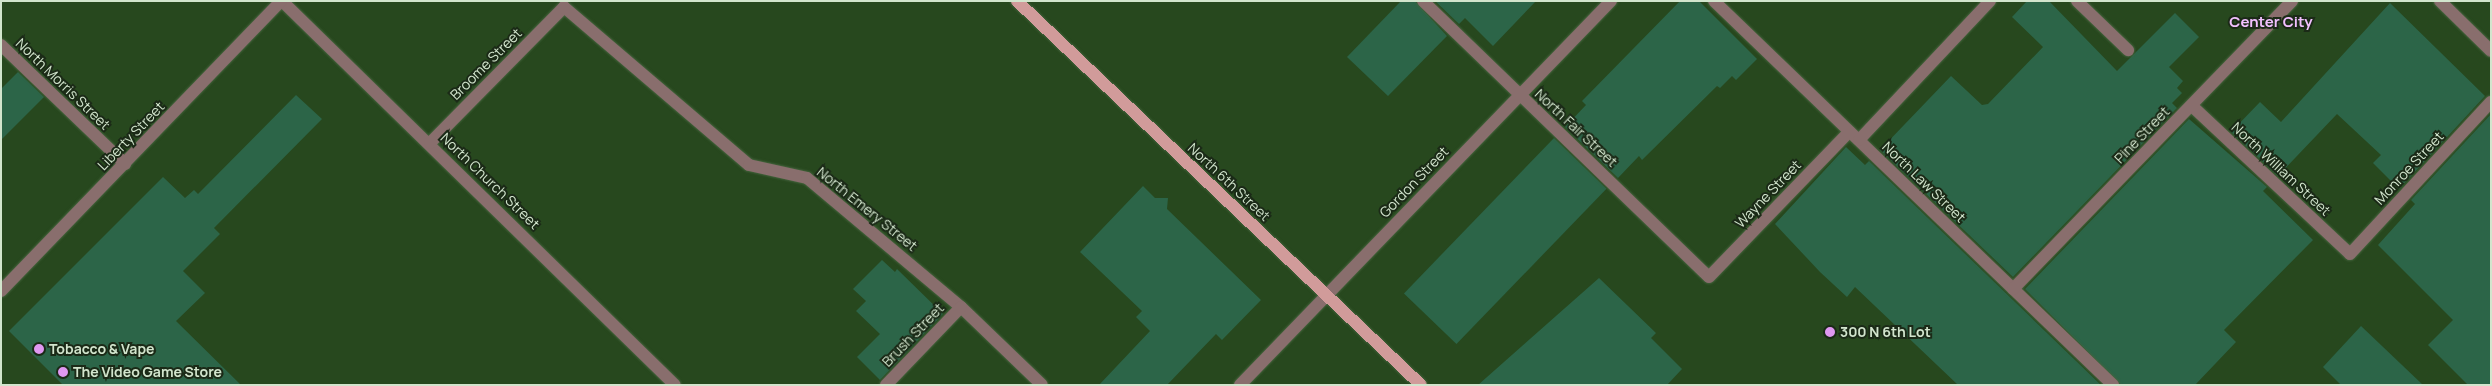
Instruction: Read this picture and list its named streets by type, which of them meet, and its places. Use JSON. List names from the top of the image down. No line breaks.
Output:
{"streets":{"main road":["North 6th Street"],"street":["Broome Street","North Morris Street","North Fair Street","Pine Street","Liberty Street","Monroe Street","North William Street","North Church Street","Gordon Street","North Law Street","Wayne Street","North Emery Street","Brush Street"]},"crossings":[["Broome Street","North Church Street"],["Broome Street","North Emery Street"],["North Morris Street","Liberty Street"],["North Fair Street","Gordon Street"],["North Fair Street","Wayne Street"],["Pine Street","North William Street"],["Pine Street","North Law Street"],["Liberty Street","North Church Street"],["Monroe Street","North William Street"],["North 6th Street","Gordon Street"],["North Law Street","Wayne Street"],["North Emery Street","Brush Street"]],"districts":["Center City"],"places":["300 N 6th Lot","Tobacco & Vape","The Video Game Store"]}
